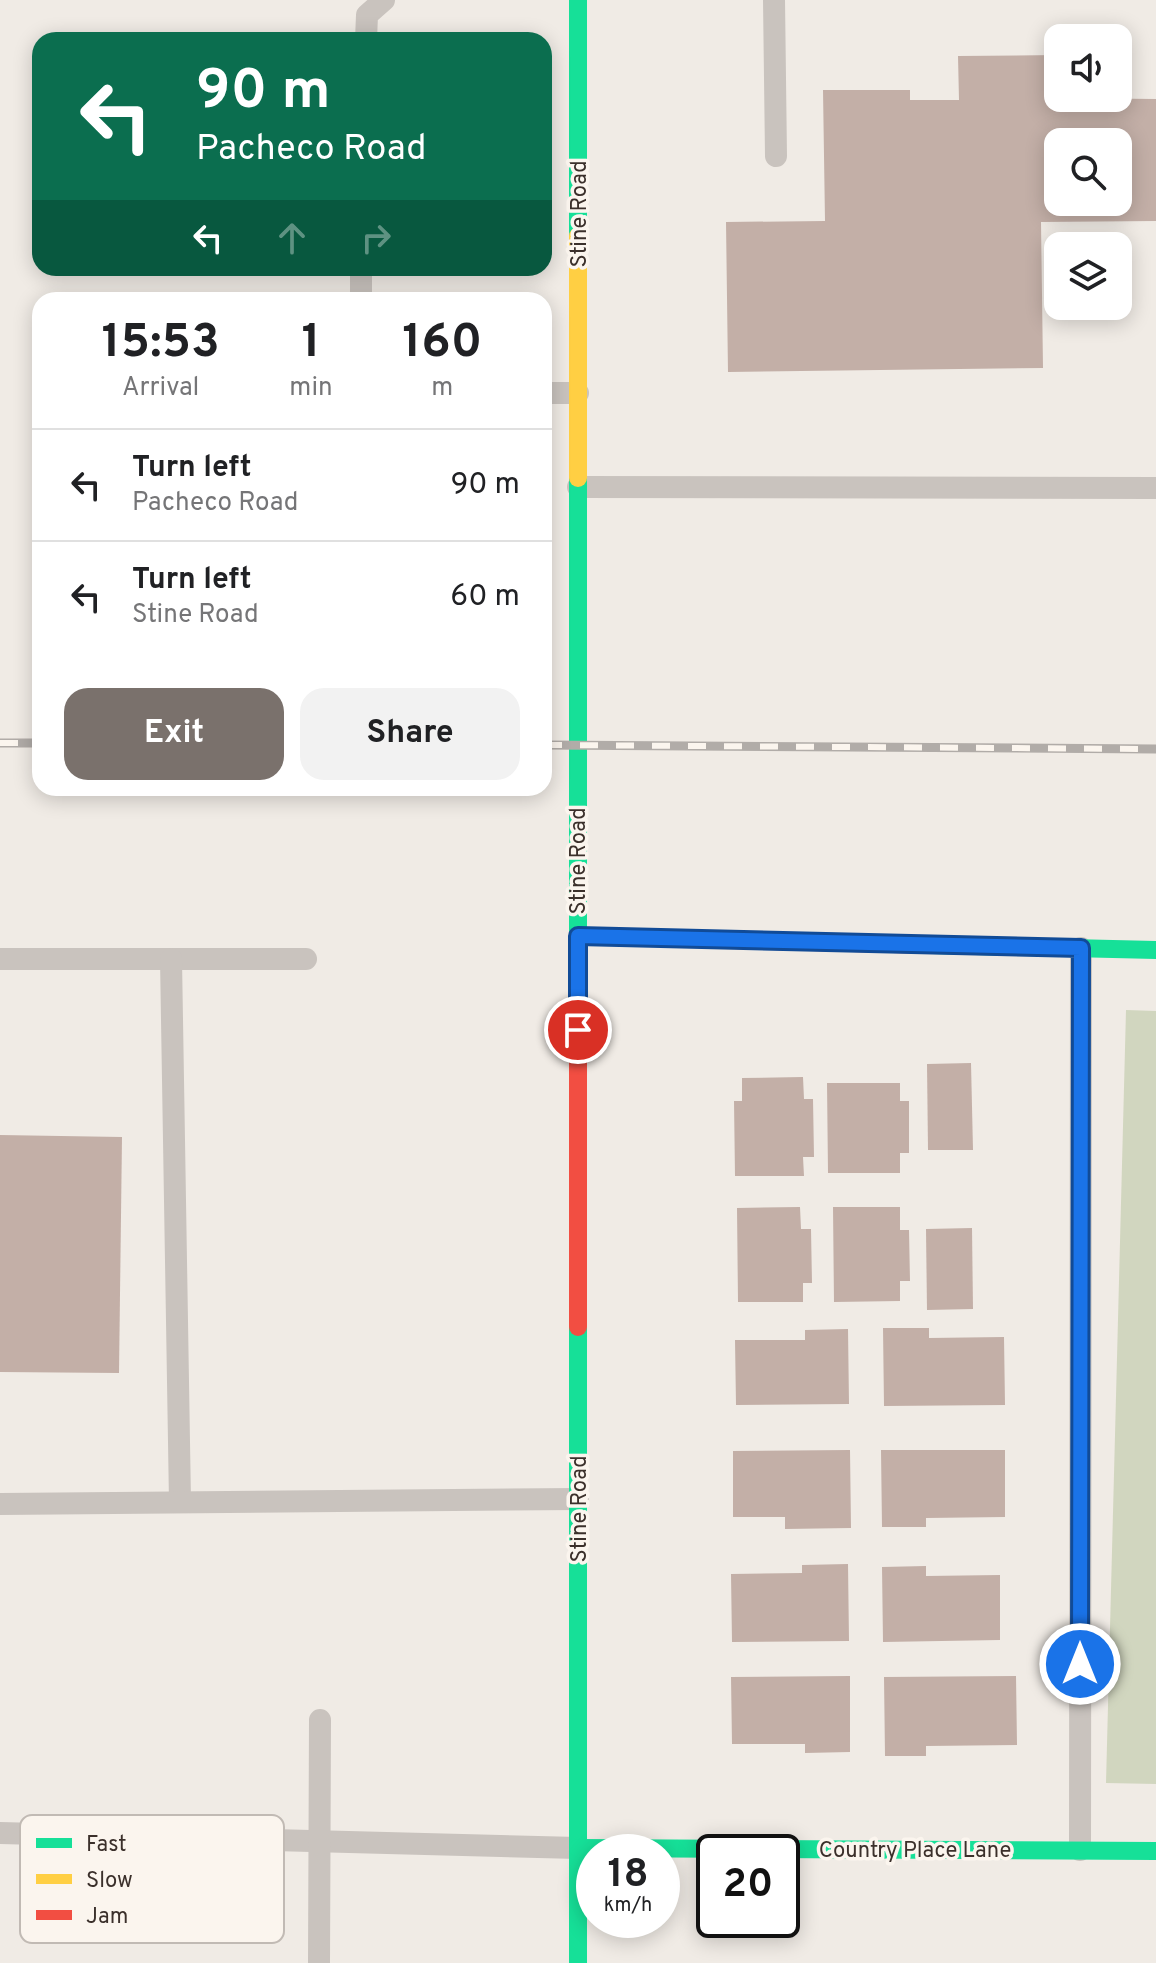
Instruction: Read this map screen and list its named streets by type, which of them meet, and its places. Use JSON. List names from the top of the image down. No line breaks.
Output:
{"streets":{"main road":["Stine Road","Country Place Lane"]},"legend":["Fast","Slow","Jam"],"page":{"turn":["90 m","Pacheco Road"],"eta":["15:53","Arrival","1","min","160","m"],"list":[{"name":"Turn left","note":"Pacheco Road","value":"90 m"},{"name":"Turn left","note":"Stine Road","value":"60 m"}],"buttons":["Exit","Share"],"speed":"18 km/h","limit":"20"}}
